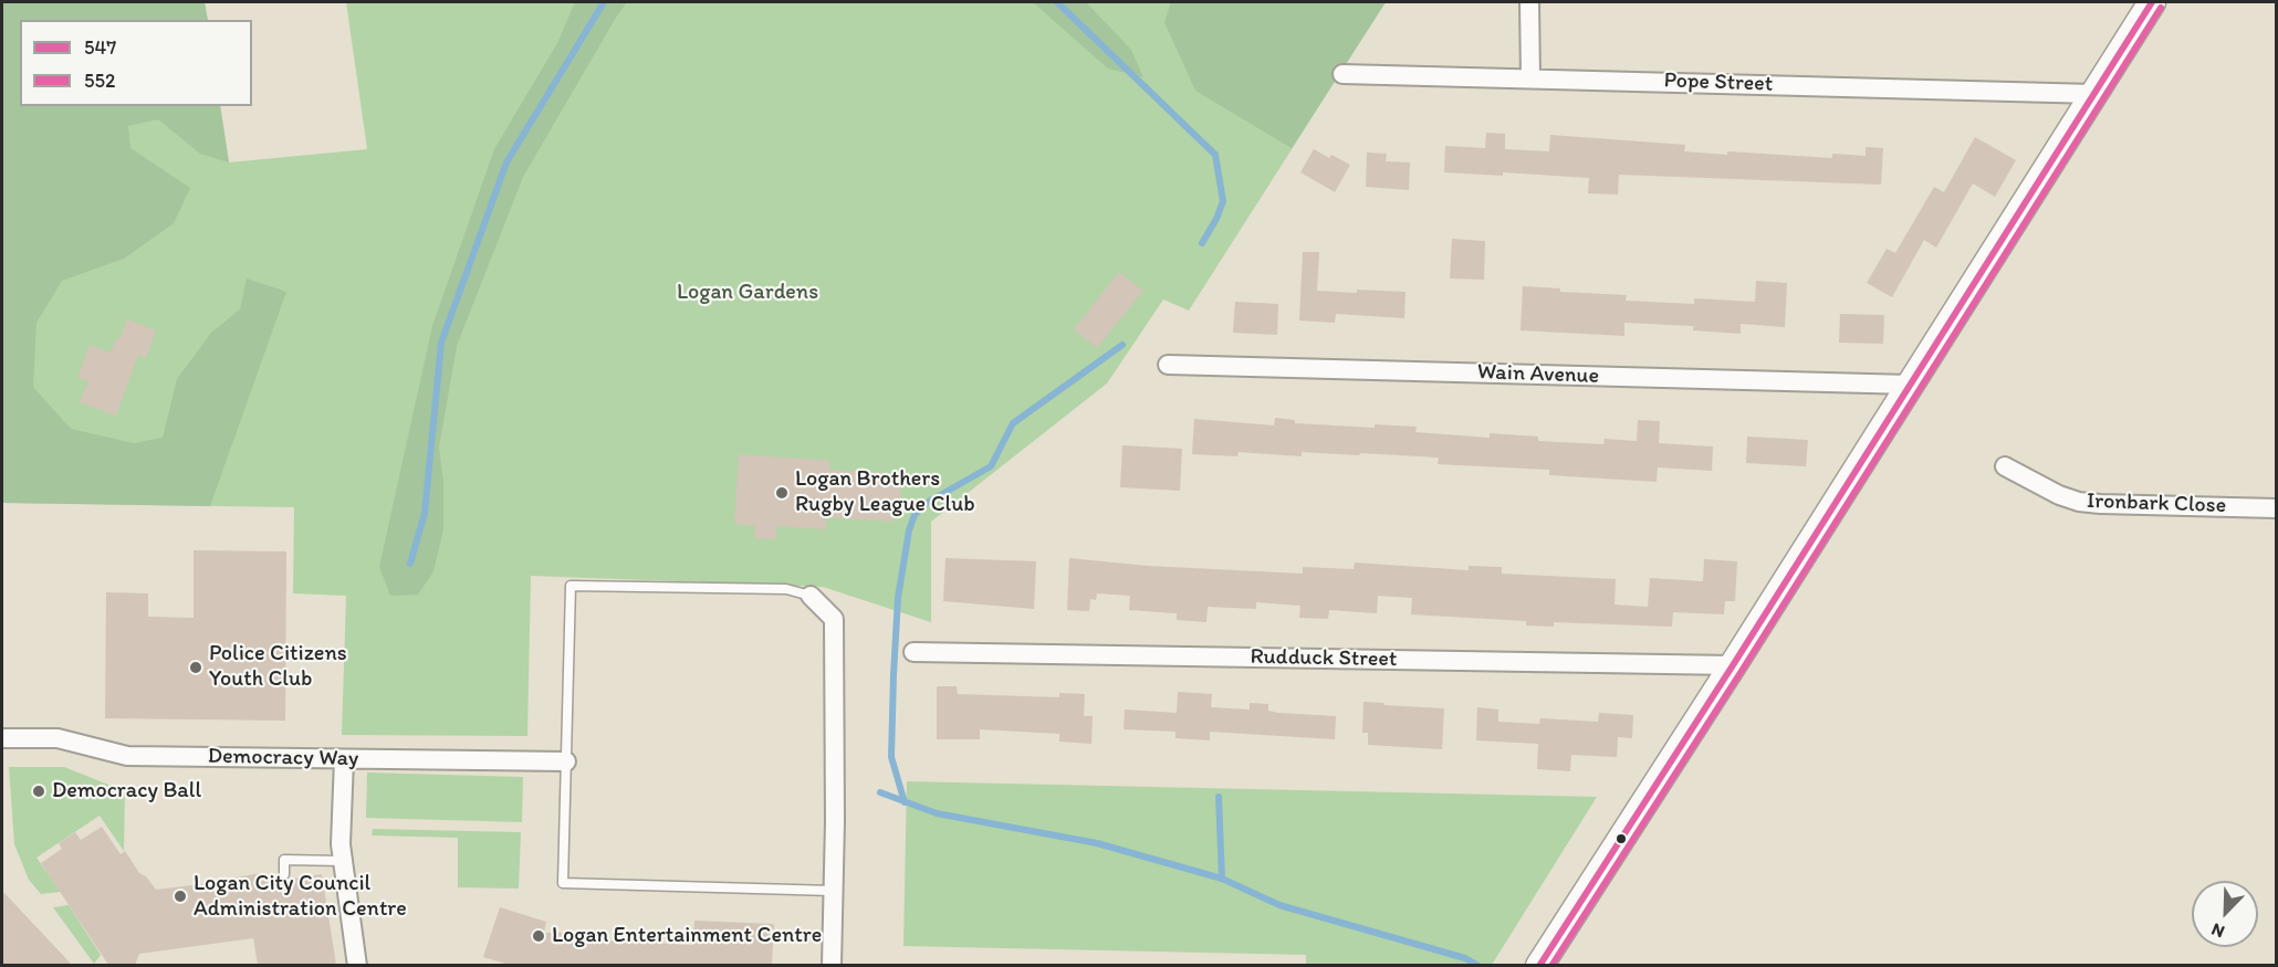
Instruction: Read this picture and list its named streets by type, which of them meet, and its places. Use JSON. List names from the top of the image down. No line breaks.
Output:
{"streets":{"street":["Pope Street","Wain Avenue","Ironbark Close","Rudduck Street","Democracy Way"]},"parks":["Logan Gardens"],"places":["Logan Brothers Rugby League Club","Police Citizens Youth Club","Democracy Ball","Logan City Council Administration Centre","Logan Entertainment Centre"],"lines":["transit line 547","transit line 552"],"legend":["547","552"],"north":"bottom left"}
